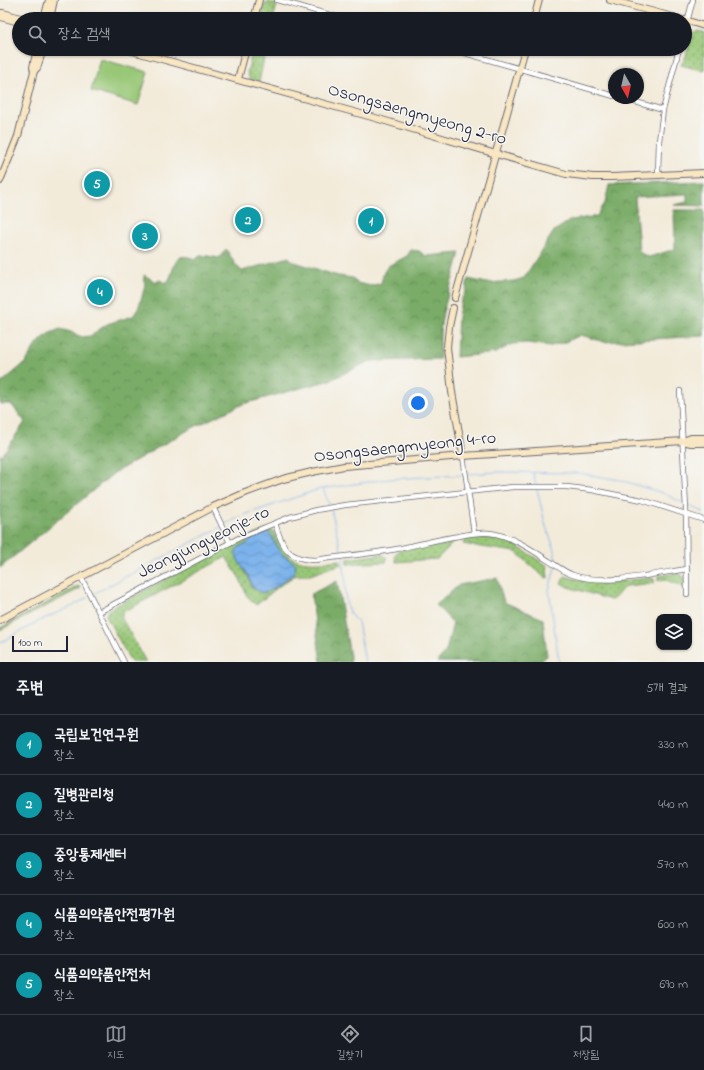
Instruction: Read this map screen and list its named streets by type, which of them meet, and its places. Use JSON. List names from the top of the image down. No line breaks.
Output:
{"streets":{"street":["Osongsaengmyeong 2-ro","Osongsaengmyeong 4-ro","Jeongjungyeonje-ro"]},"scale_bar":"100 m","north":"bottom","page":{"search":"장소 검색","pins":["5","2","1","3","4"],"scale":"100 m","heading":["주변","5개 결과"],"list":[{"mark":"1","name":"국립보건연구원","note":"장소","value":"330 m"},{"mark":"2","name":"질병관리청","note":"장소","value":"440 m"},{"mark":"3","name":"중앙통제센터","note":"장소","value":"570 m"},{"mark":"4","name":"식품의약품안전평가원","note":"장소","value":"600 m"},{"mark":"5","name":"식품의약품안전처","note":"장소","value":"690 m"}],"nav":["지도","길찾기","저장됨"]}}
